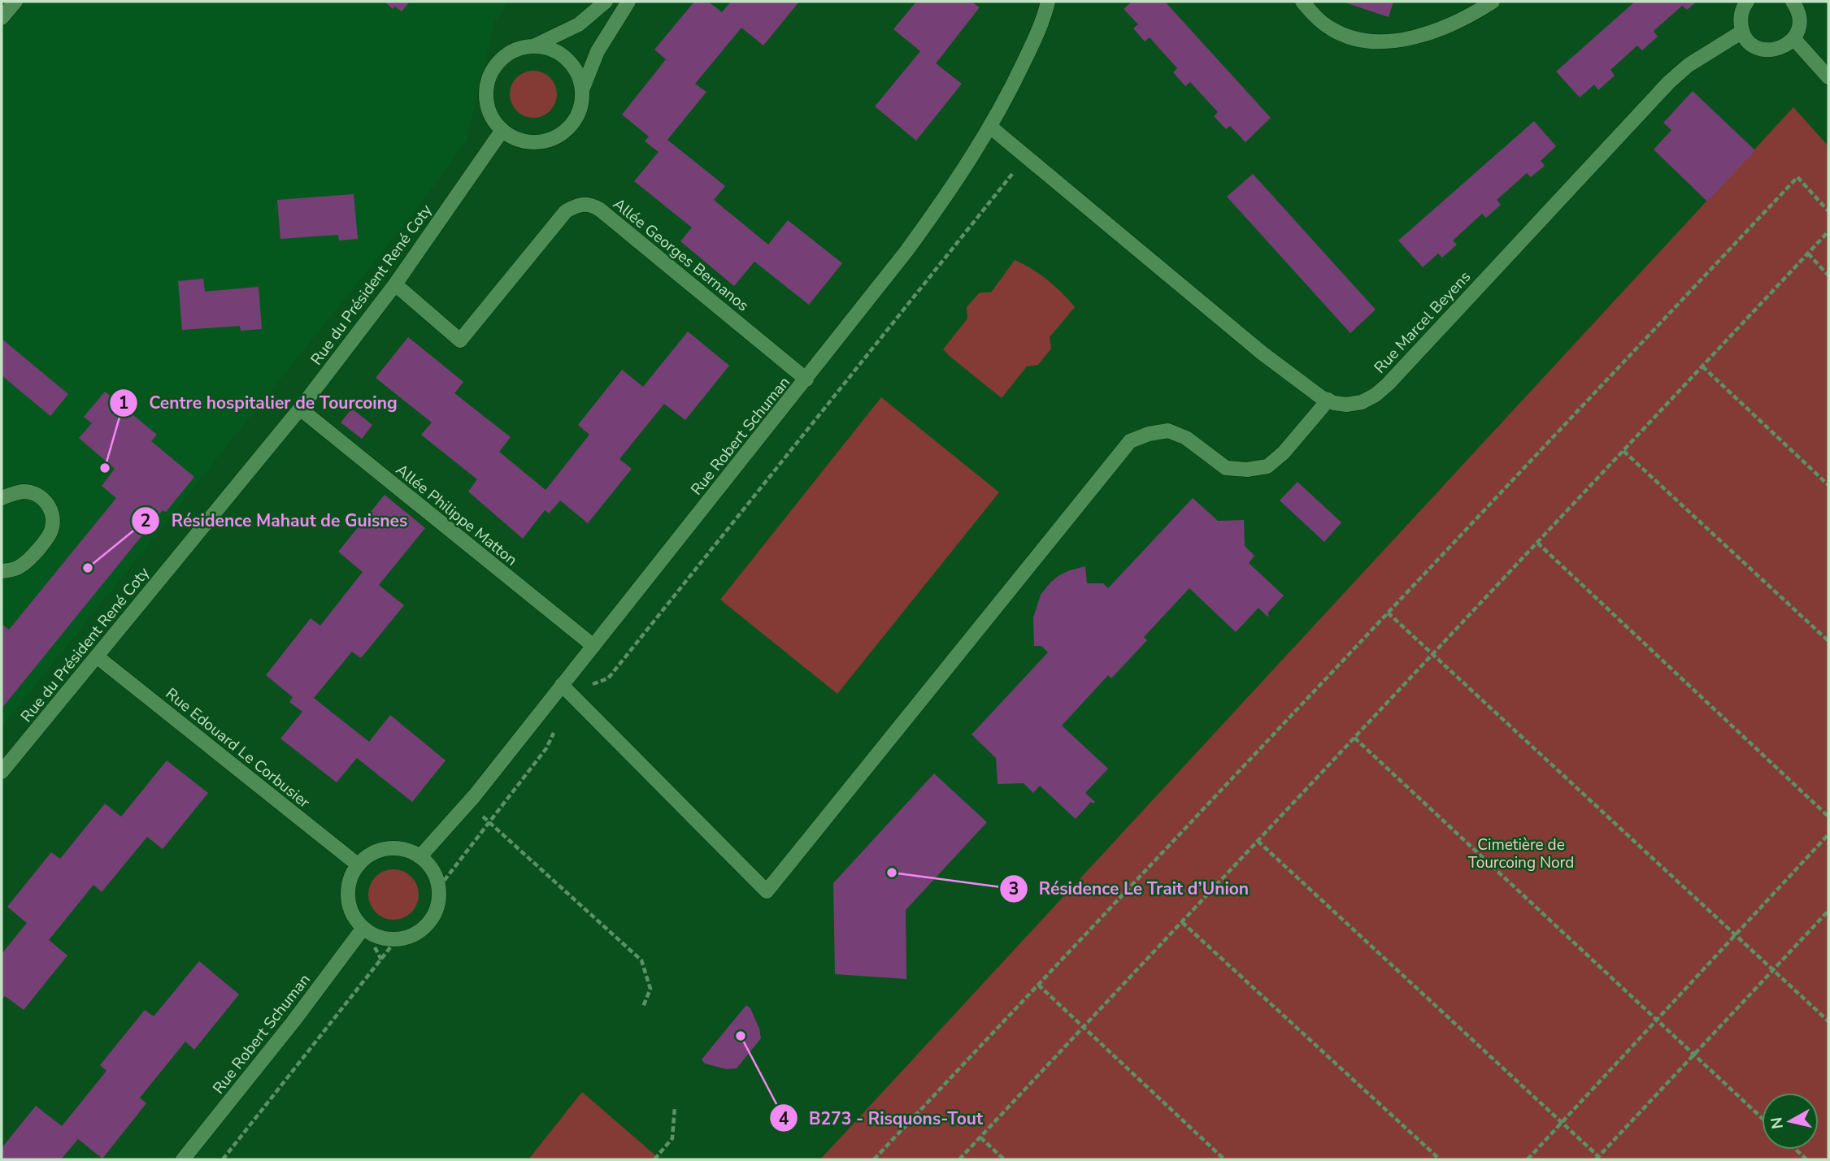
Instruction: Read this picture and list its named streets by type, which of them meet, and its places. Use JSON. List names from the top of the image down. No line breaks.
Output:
{"streets":{"street":["Allée Georges Bernanos","Rue du Président René Coty","Rue Marcel Beyens","Rue Robert Schuman","Allée Philippe Matton","Rue Edouard Le Corbusier"]},"crossings":[["Allée Georges Bernanos","Rue du Président René Coty"],["Allée Georges Bernanos","Rue Robert Schuman"],["Rue du Président René Coty","Allée Philippe Matton"],["Rue du Président René Coty","Rue Edouard Le Corbusier"],["Rue Marcel Beyens","Rue Robert Schuman"],["Rue Robert Schuman","Allée Philippe Matton"],["Rue Robert Schuman","Rue Edouard Le Corbusier"]],"parks":["Cimetière de Tourcoing Nord"],"places":["Centre hospitalier de Tourcoing","Résidence Mahaut de Guisnes","Résidence Le Trait d’Union","B273 - Risquons-Tout"],"north":"left"}
